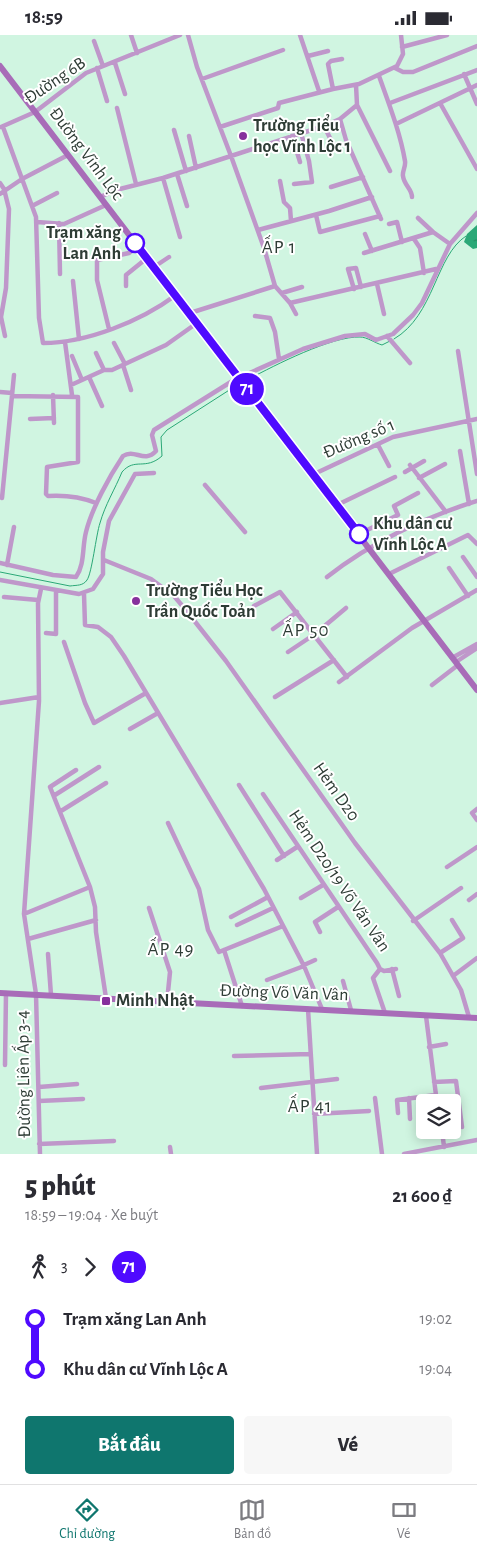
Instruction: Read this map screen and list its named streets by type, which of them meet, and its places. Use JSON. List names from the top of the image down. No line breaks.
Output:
{"streets":{"main road":["Đường Vĩnh Lộc","Đường Võ Văn Vân"],"street":["Đường 6B","Đường số 1","Hẻm D20","Hẻm D20/19 Võ Văn Vân","Đường Liên Ấp 3-4"]},"crossings":[["Đường 6B","Đường Vĩnh Lộc"],["Đường Vĩnh Lộc","Đường số 1"],["Hẻm D20","Đường Võ Văn Vân"],["Hẻm D20/19 Võ Văn Vân","Đường Võ Văn Vân"],["Đường Võ Văn Vân","Đường Liên Ấp 3-4"]],"districts":["ẤP 1","ẤP 50","ẤP 49","ẤP 41"],"places":{"other":["Trường Tiểu học Vĩnh Lộc 1","Trạm xăng Lan Anh","Khu dân cư Vĩnh Lộc A","Trường Tiểu Học Trần Quốc Toản"],"transit":["Minh Nhật"]},"lines":["bus line 71"],"page":{"status":"18:59","on_map":"71","heading":["5 phút","18:59 – 19:04 · Xe buýt","21 600 ₫"],"legs":["3","71"],"list":[{"name":"Trạm xăng Lan Anh","value":"19:02"},{"name":"Khu dân cư Vĩnh Lộc A","value":"19:04"}],"buttons":["Bắt đầu","Vé"],"tabs":["Chỉ đường","Bản đồ","Vé"]}}
